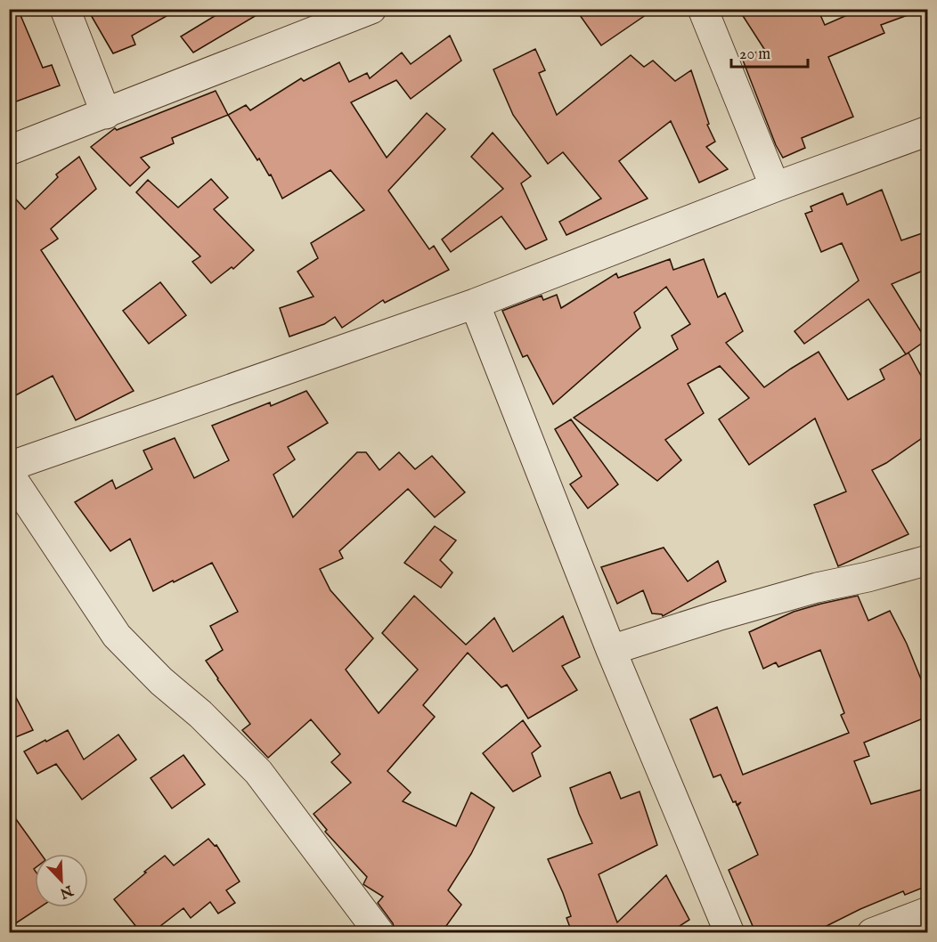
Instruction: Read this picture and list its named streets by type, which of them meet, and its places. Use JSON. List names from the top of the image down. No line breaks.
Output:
{"scale_bar":"20 m","north":"bottom right"}
